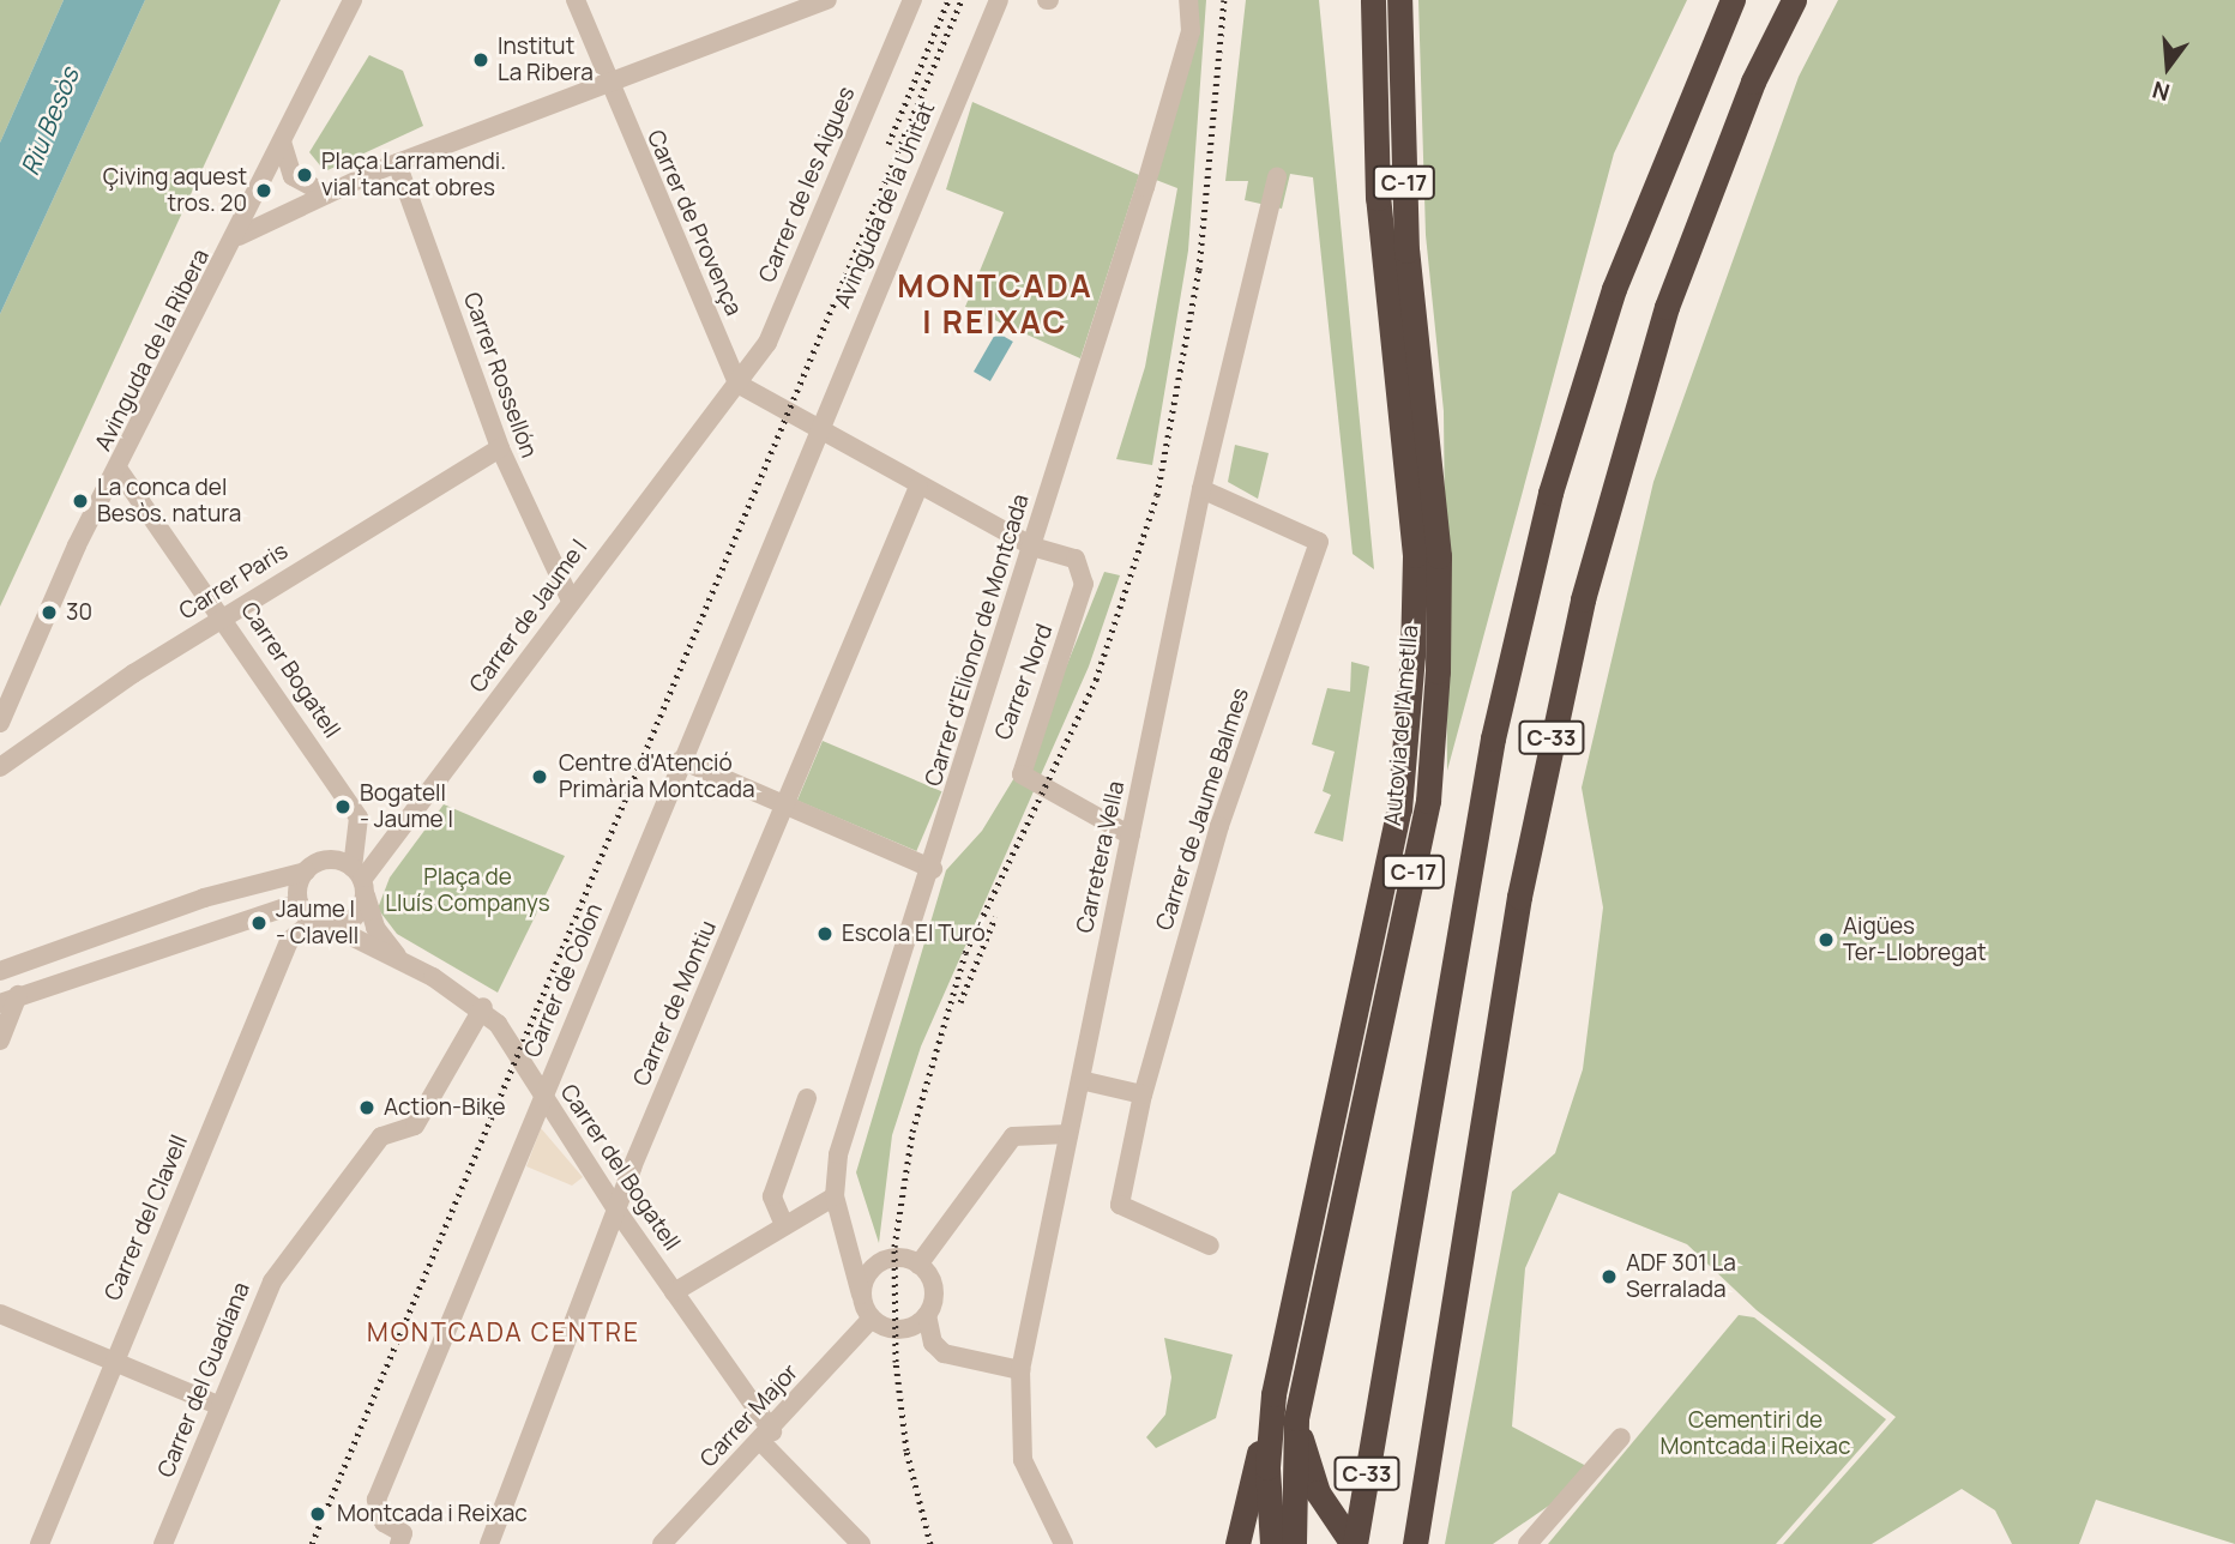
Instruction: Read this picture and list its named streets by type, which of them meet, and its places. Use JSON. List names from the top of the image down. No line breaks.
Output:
{"streets":{"highway":["C-17","Autovia de l'Ametlla","C-33"],"street":["Carrer de les Aigues","Avinguda de la Unitat","Carrer de Provença","Avinguda de la Ribera","Carrer Rossellón","Carrer Paris","Carrer de Jaume I","Carrer d'Elionor de Montcada","Carrer Bogatell","Carrer Nord","Carrer de Jaume Balmes","Carretera Vella","Carrer de Colon","Carrer de Montiu","Carrer del Bogatell","Carrer del Clavell","Carrer del Guadiana","Carrer Major"]},"crossings":[["Carrer de les Aigues","Carrer de Provença"],["Carrer de les Aigues","Carrer de Jaume I"],["Avinguda de la Unitat","Carrer de Colon"],["Carrer de Provença","Carrer de Jaume I"],["Avinguda de la Ribera","Carrer Bogatell"],["Carrer Rossellón","Carrer Paris"],["Carrer Rossellón","Carrer de Jaume I"],["Carrer Paris","Carrer Bogatell"],["Carrer de Jaume I","Carrer Bogatell"],["Carrer de Jaume I","Carrer del Bogatell"],["Carrer de Jaume I","Carrer del Clavell"],["Carrer d'Elionor de Montcada","Carrer Nord"],["Carrer d'Elionor de Montcada","Carrer Major"],["Carrer Bogatell","Carrer del Bogatell"],["Carrer Bogatell","Carrer del Clavell"],["Carrer Nord","Carretera Vella"],["Carrer de Jaume Balmes","Carretera Vella"],["Carrer de Colon","Carrer del Bogatell"],["Carrer de Montiu","Carrer del Bogatell"],["Carrer del Bogatell","Carrer del Clavell"],["Carrer del Bogatell","Carrer del Guadiana"],["Carrer del Bogatell","Carrer Major"]],"districts":["MONTCADA I REIXAC","MONTCADA CENTRE"],"water":["Riu Besòs"],"parks":["Plaça de Lluís Companys","Cementiri de Montcada i Reixac"],"places":["Institut La Ribera","Plaça Larramendi. vial tancat obres","Çiving aquest tros. 20","La conca del Besòs. natura","30","Centre d'Atenció Primària Montcada","Bogatell - Jaume I","Jaume I - Clavell","Escola El Turó","Aigües Ter-Llobregat","Action-Bike","ADF 301 La Serralada","Montcada i Reixac"],"north":"bottom"}
